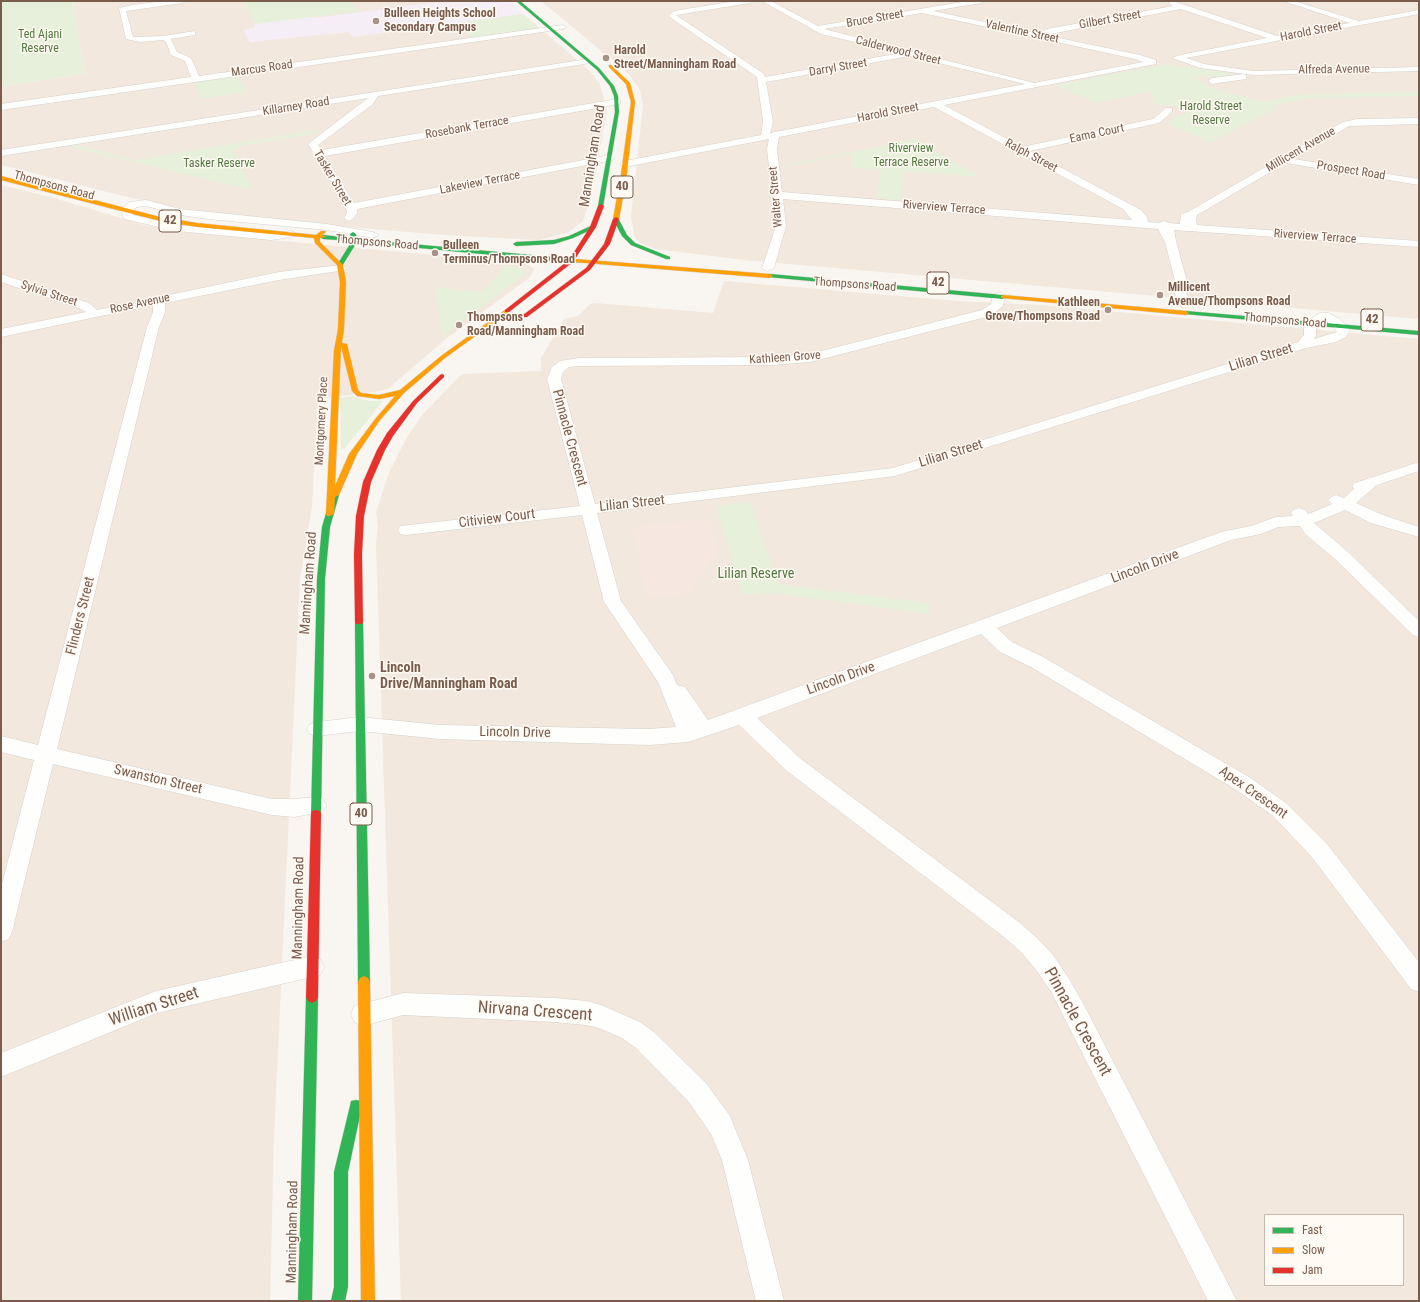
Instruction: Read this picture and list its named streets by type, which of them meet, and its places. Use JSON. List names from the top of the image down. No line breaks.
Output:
{"streets":{"main road":["Manningham Road","Thompsons Road","40","42","Montgomery Place"],"street":["Bruce Street","Gilbert Street","Valentine Street","Harold Street","Calderwood Street","Darryl Street","Marcus Road","Alfreda Avenue","Killarney Road","Rosebank Terrace","Eama Court","Millicent Avenue","Ralph Street","Prospect Road","Tasker Street","Lakeview Terrace","Walter Street","Riverview Terrace","Sylvia Street","Rose Avenue","Kathleen Grove","Lilian Street","Pinnacle Crescent","Citiview Court","Lincoln Drive","Flinders Street","Swanston Street","Apex Crescent","William Street","Nirvana Crescent"]},"crossings":[["Bruce Street","Valentine Street"],["Bruce Street","Calderwood Street"],["Gilbert Street","Valentine Street"],["Valentine Street","Harold Street"],["Harold Street","Calderwood Street"],["Harold Street","Alfreda Avenue"],["Harold Street","Ralph Street"],["Harold Street","40"],["Harold Street","Walter Street"],["Calderwood Street","Darryl Street"],["Marcus Road","Manningham Road"],["Marcus Road","40"],["Killarney Road","Manningham Road"],["Killarney Road","Tasker Street"],["Rosebank Terrace","Manningham Road"],["Rosebank Terrace","Tasker Street"],["Eama Court","Ralph Street"],["Millicent Avenue","Prospect Road"],["Millicent Avenue","Riverview Terrace"],["Manningham Road","Lakeview Terrace"],["Manningham Road","Thompsons Road"],["Manningham Road","Montgomery Place"],["Manningham Road","Lincoln Drive"],["Manningham Road","Swanston Street"],["Manningham Road","William Street"],["Ralph Street","Riverview Terrace"],["Tasker Street","Lakeview Terrace"],["Tasker Street","Thompsons Road"],["Thompsons Road","40"],["Thompsons Road","Walter Street"],["Thompsons Road","Kathleen Grove"],["Thompsons Road","Lilian Street"],["40","Lincoln Drive"],["40","Nirvana Crescent"],["Walter Street","Riverview Terrace"],["Sylvia Street","Rose Avenue"],["Rose Avenue","Montgomery Place"],["Rose Avenue","Flinders Street"],["Kathleen Grove","Pinnacle Crescent"],["Lilian Street","Pinnacle Crescent"],["Lilian Street","Citiview Court"],["Pinnacle Crescent","Citiview Court"],["Pinnacle Crescent","Lincoln Drive"],["Lincoln Drive","Apex Crescent"],["Flinders Street","Swanston Street"]],"parks":["Ted Ajani Reserve","Harold Street Reserve","Riverview Terrace Reserve","Tasker Reserve","Lilian Reserve"],"places":["Bulleen Heights School Secondary Campus","Harold Street/Manningham Road","Bulleen Terminus/Thompsons Road","Millicent Avenue/Thompsons Road","Kathleen Grove/Thompsons Road","Thompsons Road/Manningham Road","Lincoln Drive/Manningham Road"],"legend":["Fast","Slow","Jam"]}
